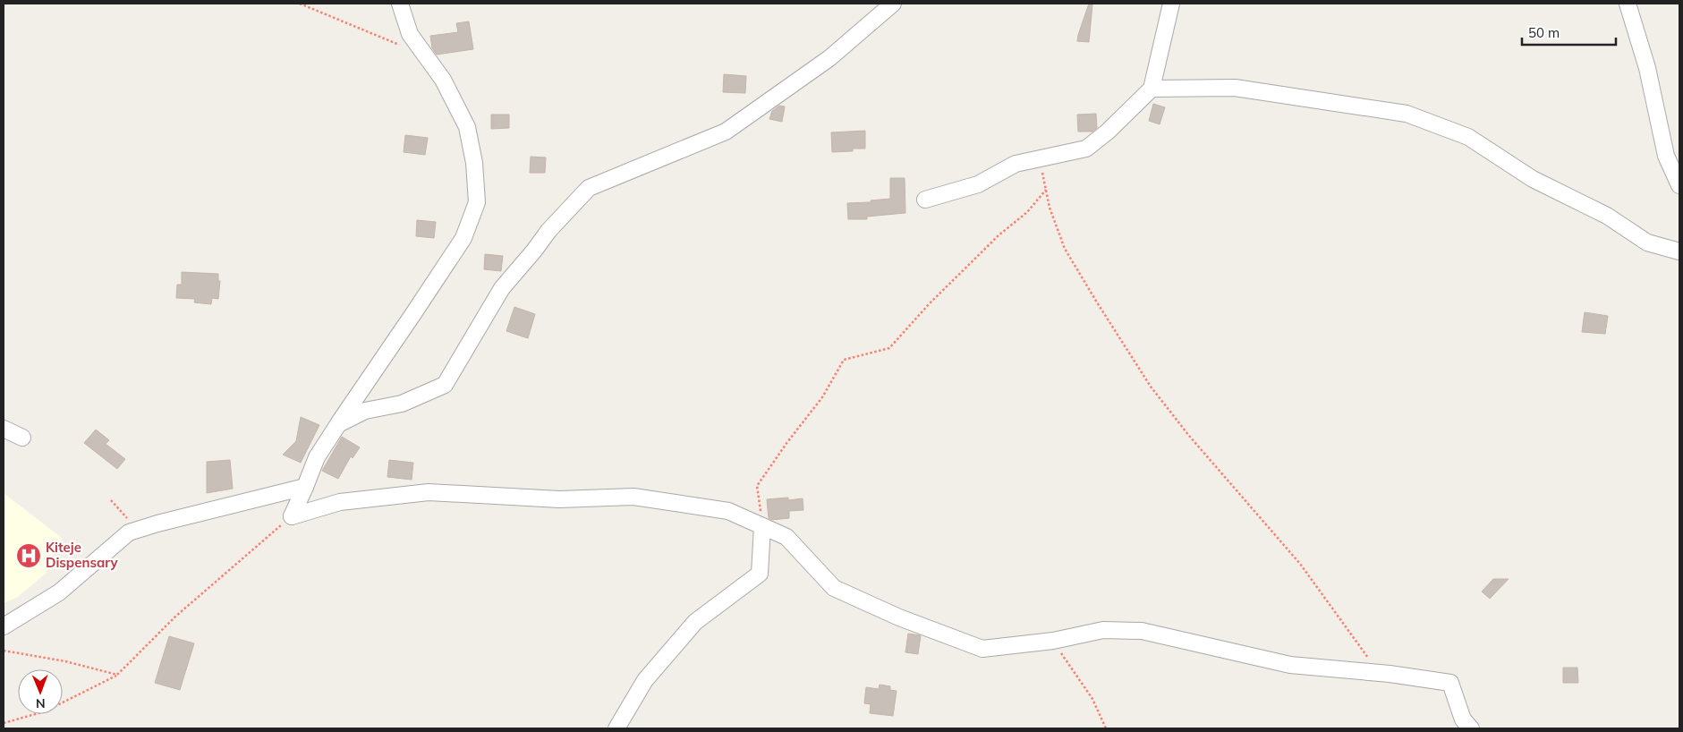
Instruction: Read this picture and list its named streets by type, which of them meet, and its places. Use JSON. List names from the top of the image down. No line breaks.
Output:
{"places":{"hospital":["Kiteje Dispensary"]},"scale_bar":"50 m","north":"bottom"}
